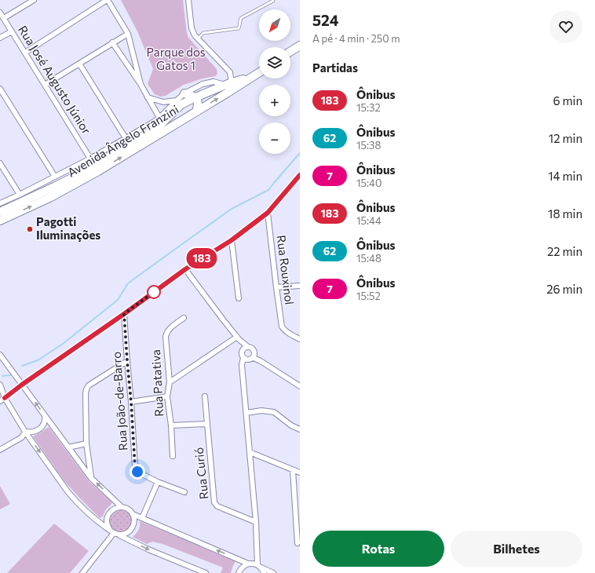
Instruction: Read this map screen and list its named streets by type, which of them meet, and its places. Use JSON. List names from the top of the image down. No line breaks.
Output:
{"streets":{"main road":["Avenida Ângelo Franzini"],"street":["Rua José Augusto Júnior","Rua Rouxinol","Rua Patativa","Rua João-de-Barro","Rua Curió"]},"parks":["Parque dos Gatos 1"],"places":["Pagotti Iluminações"],"lines":["bus line 183"],"north":"bottom left","page":{"on_map":"183","heading":[["524","A pé · 4 min · 250 m"],"Partidas"],"map_buttons":["+","−"],"list":[{"mark":"183","name":"Ônibus","note":"15:32","value":"6 min"},{"mark":"62","name":"Ônibus","note":"15:38","value":"12 min"},{"mark":"7","name":"Ônibus","note":"15:40","value":"14 min"},{"mark":"183","name":"Ônibus","note":"15:44","value":"18 min"},{"mark":"62","name":"Ônibus","note":"15:48","value":"22 min"},{"mark":"7","name":"Ônibus","note":"15:52","value":"26 min"}],"buttons":["Rotas","Bilhetes"]}}
